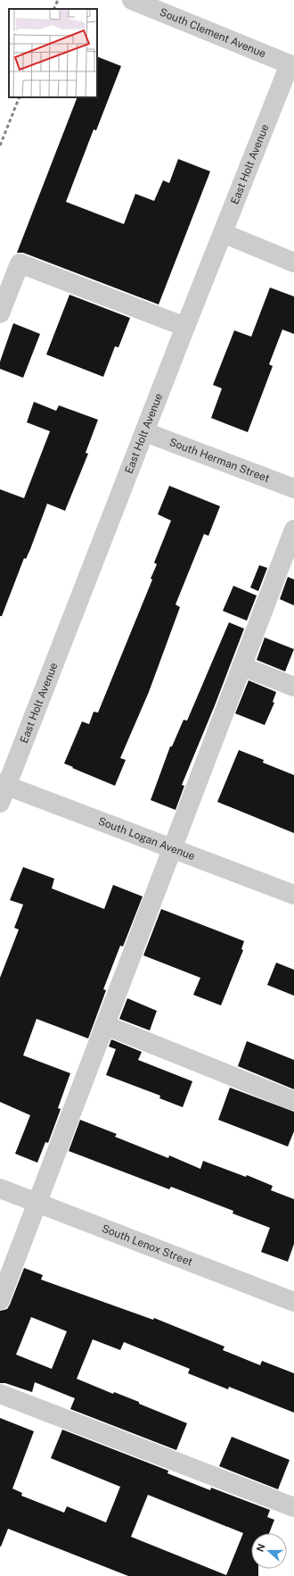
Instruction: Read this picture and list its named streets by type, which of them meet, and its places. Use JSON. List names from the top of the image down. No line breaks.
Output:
{"streets":{"street":["South Clement Avenue","East Holt Avenue","South Herman Street","South Logan Avenue","South Lenox Street"]},"crossings":[["South Clement Avenue","East Holt Avenue"],["East Holt Avenue","South Herman Street"],["East Holt Avenue","South Logan Avenue"]],"north":"left"}
